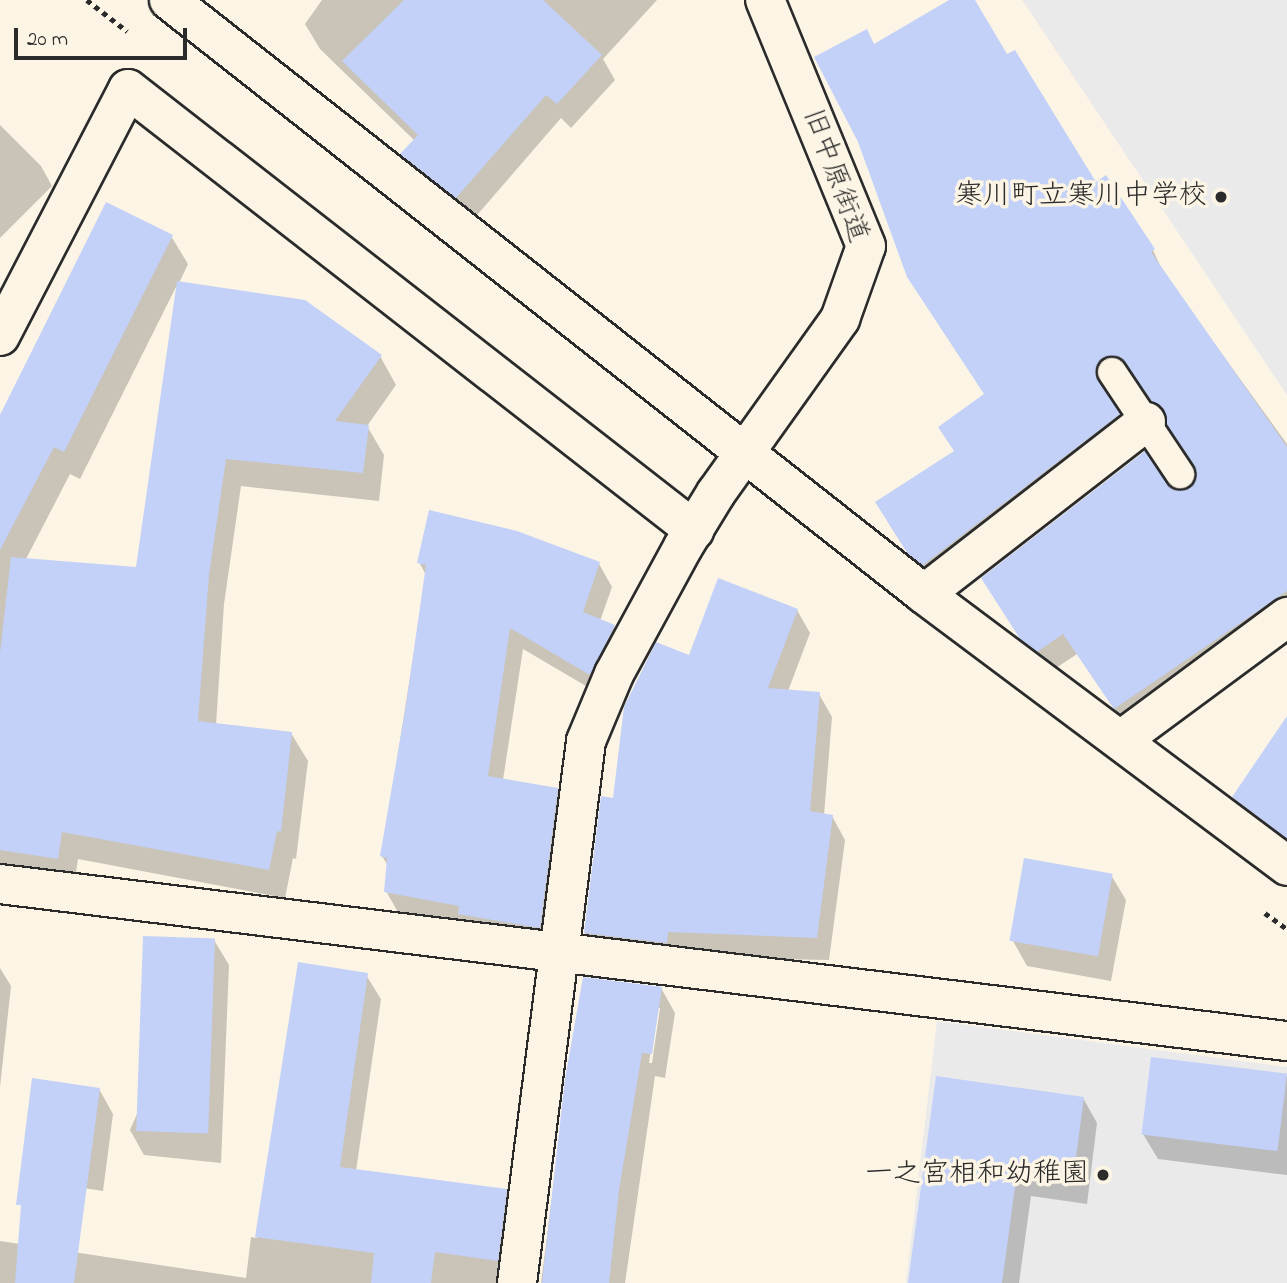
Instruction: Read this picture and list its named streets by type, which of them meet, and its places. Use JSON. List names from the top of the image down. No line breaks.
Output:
{"streets":{"street":["旧中原街道"]},"places":["寒川町立寒川中学校","一之宮相和幼稚園"],"scale_bar":"20 m"}
